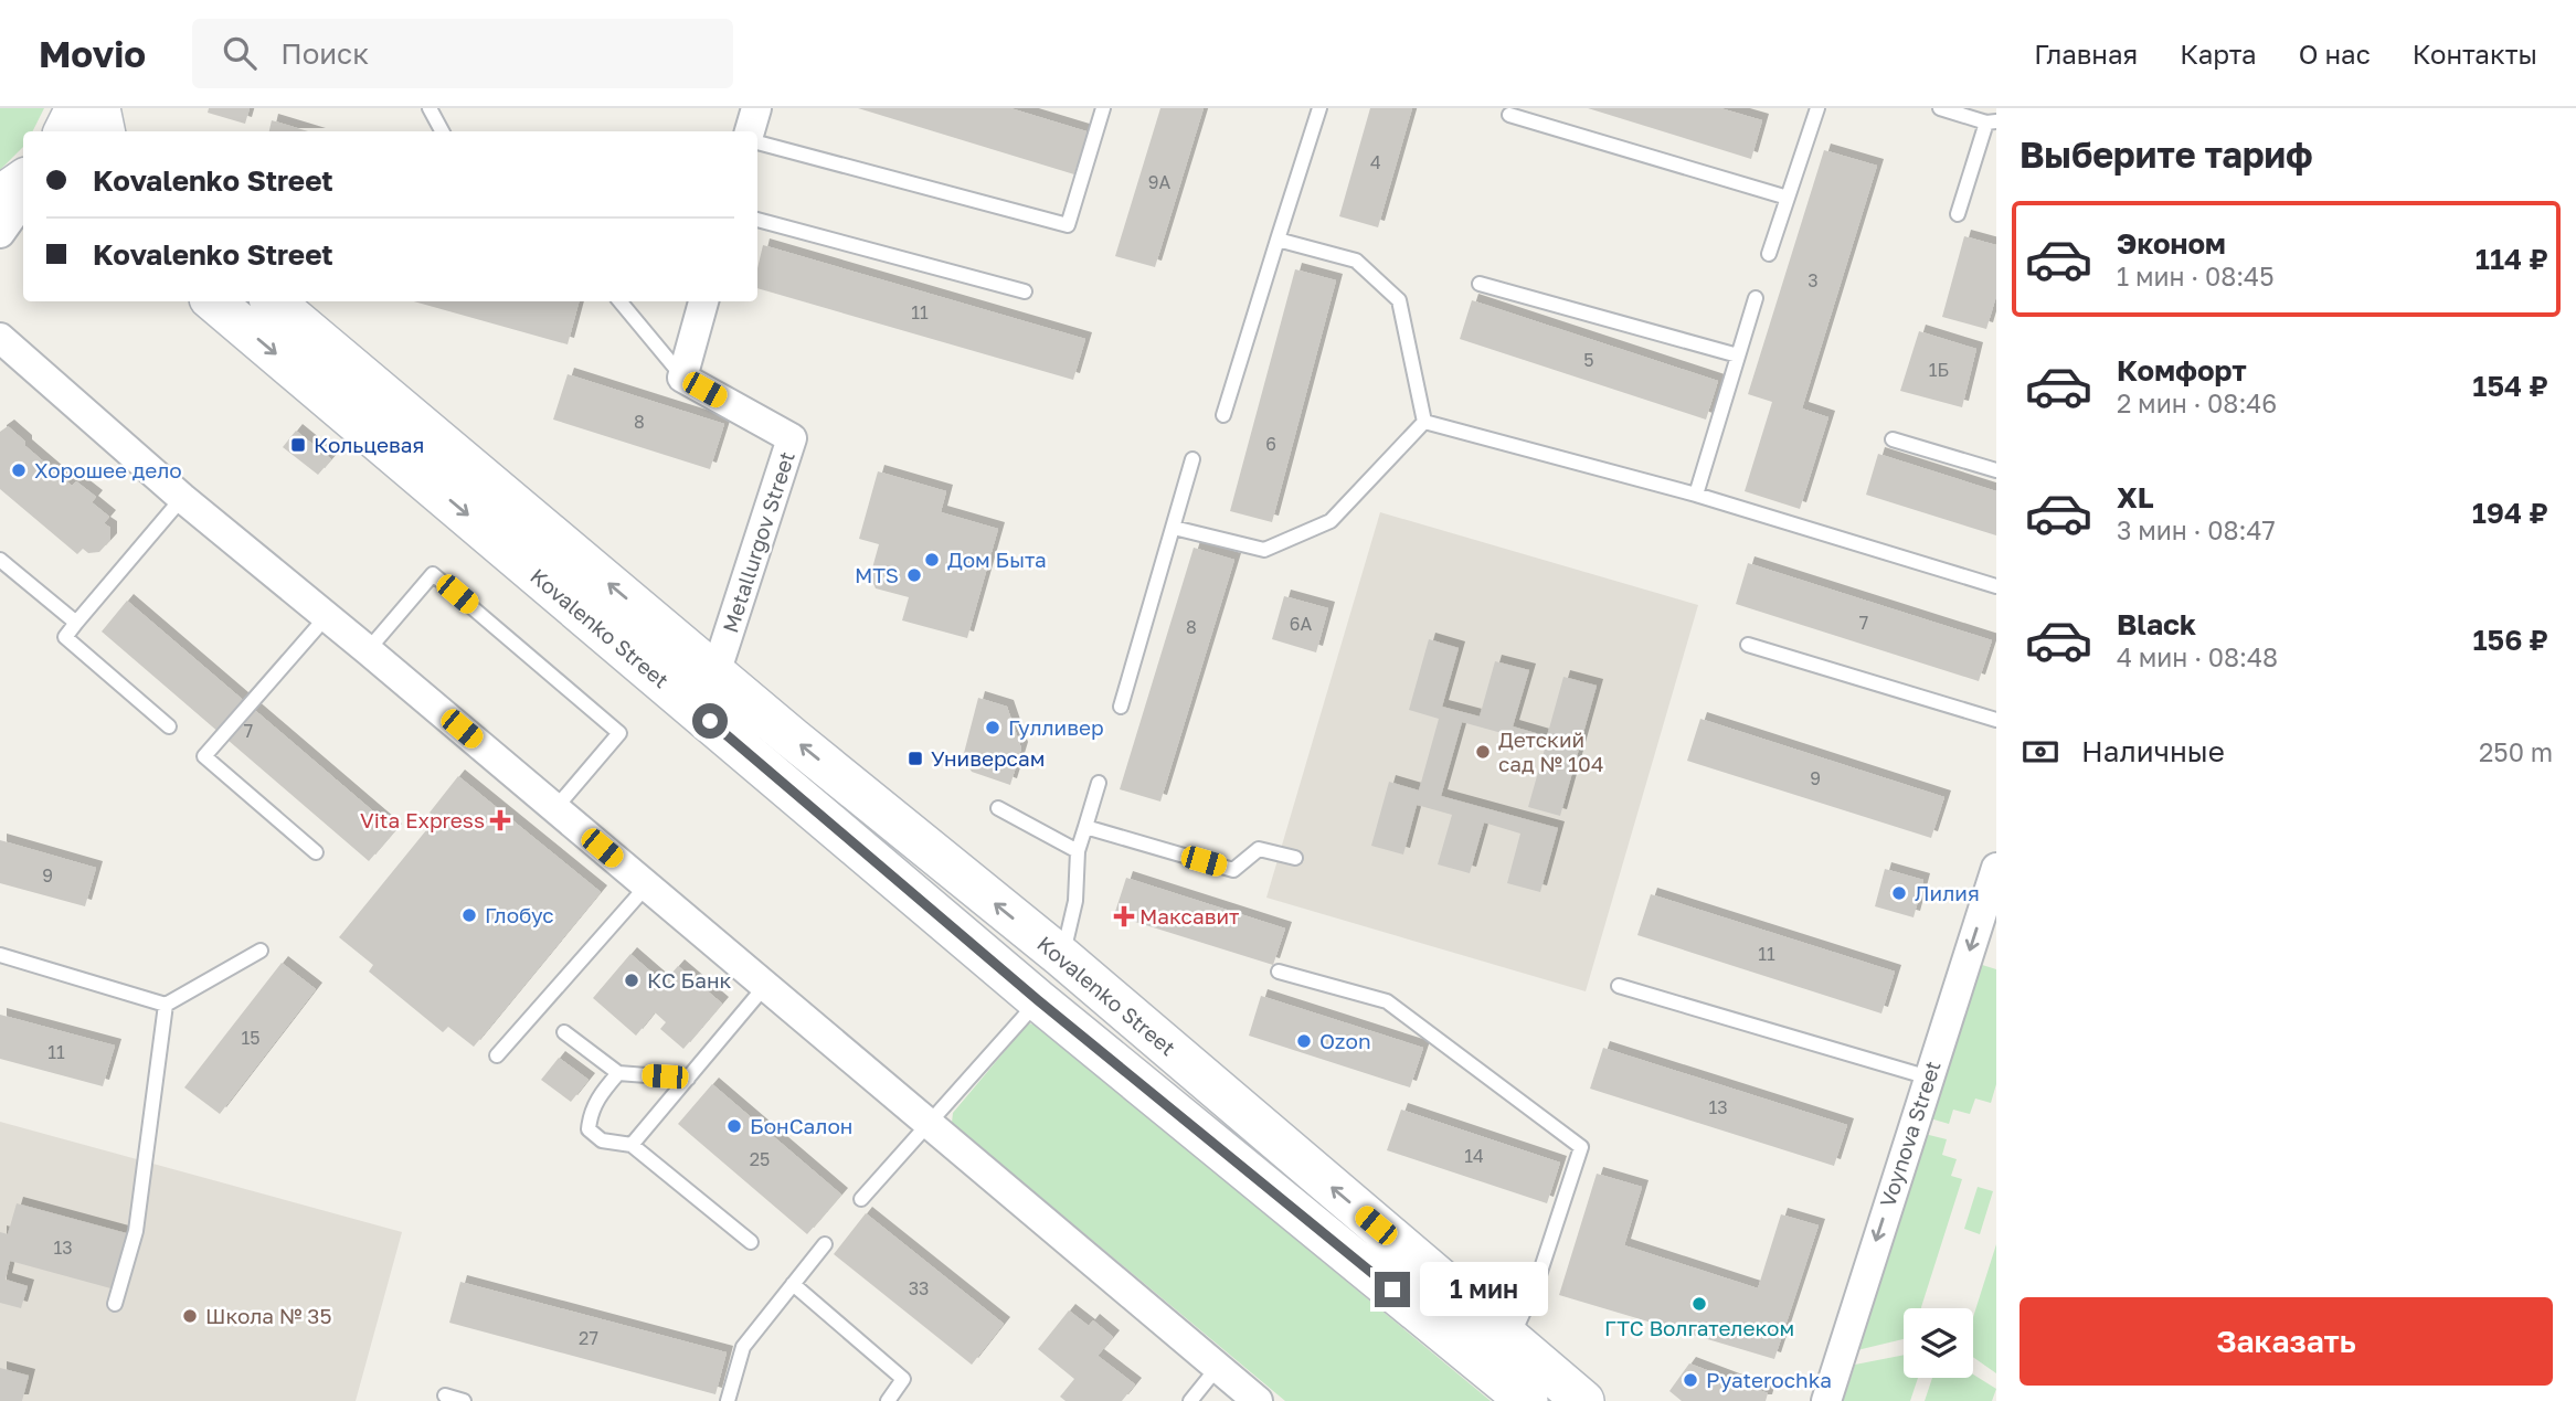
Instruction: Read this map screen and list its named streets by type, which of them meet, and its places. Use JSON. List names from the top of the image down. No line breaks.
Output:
{"streets":{"main road":["Metallurgov Street","Kovalenko Street"],"street":["Voynova Street"]},"crossings":[["Metallurgov Street","Kovalenko Street"]],"one_way":["Voynova Street"],"places":{"transit":["Кольцевая","Универсам"],"other":["Хорошее дело","Дом Быта","MTS","Гулливер","Детский сад № 104","Лилия","Глобус","КС Банк","Ozon","БонСалон","ГТС Волгателеком","Школа № 35","Pyaterochka"],"health":["Vita Express","Максавит"]},"house_numbers":["4","9А","3","11","5","1Б","8","6","7","6А","8","7","9","9","11","15","11","13","14","25","13","33","27"],"page":{"header":"Movio","search":"Поиск","nav":["Главная","Карта","О нас","Контакты"],"heading":"Выберите тариф","banner":["Kovalenko Street","Kovalenko Street"],"list":[{"name":"Эконом","note":"1 мин · 08:45","value":"114 ₽"},{"name":"Комфорт","note":"2 мин · 08:46","value":"154 ₽"},{"name":"XL","note":"3 мин · 08:47","value":"194 ₽"},{"name":"Black","note":"4 мин · 08:48","value":"156 ₽"}],"pay":["Наличные","250 m"],"bubble":"1 мин","buttons":"Заказать"}}
